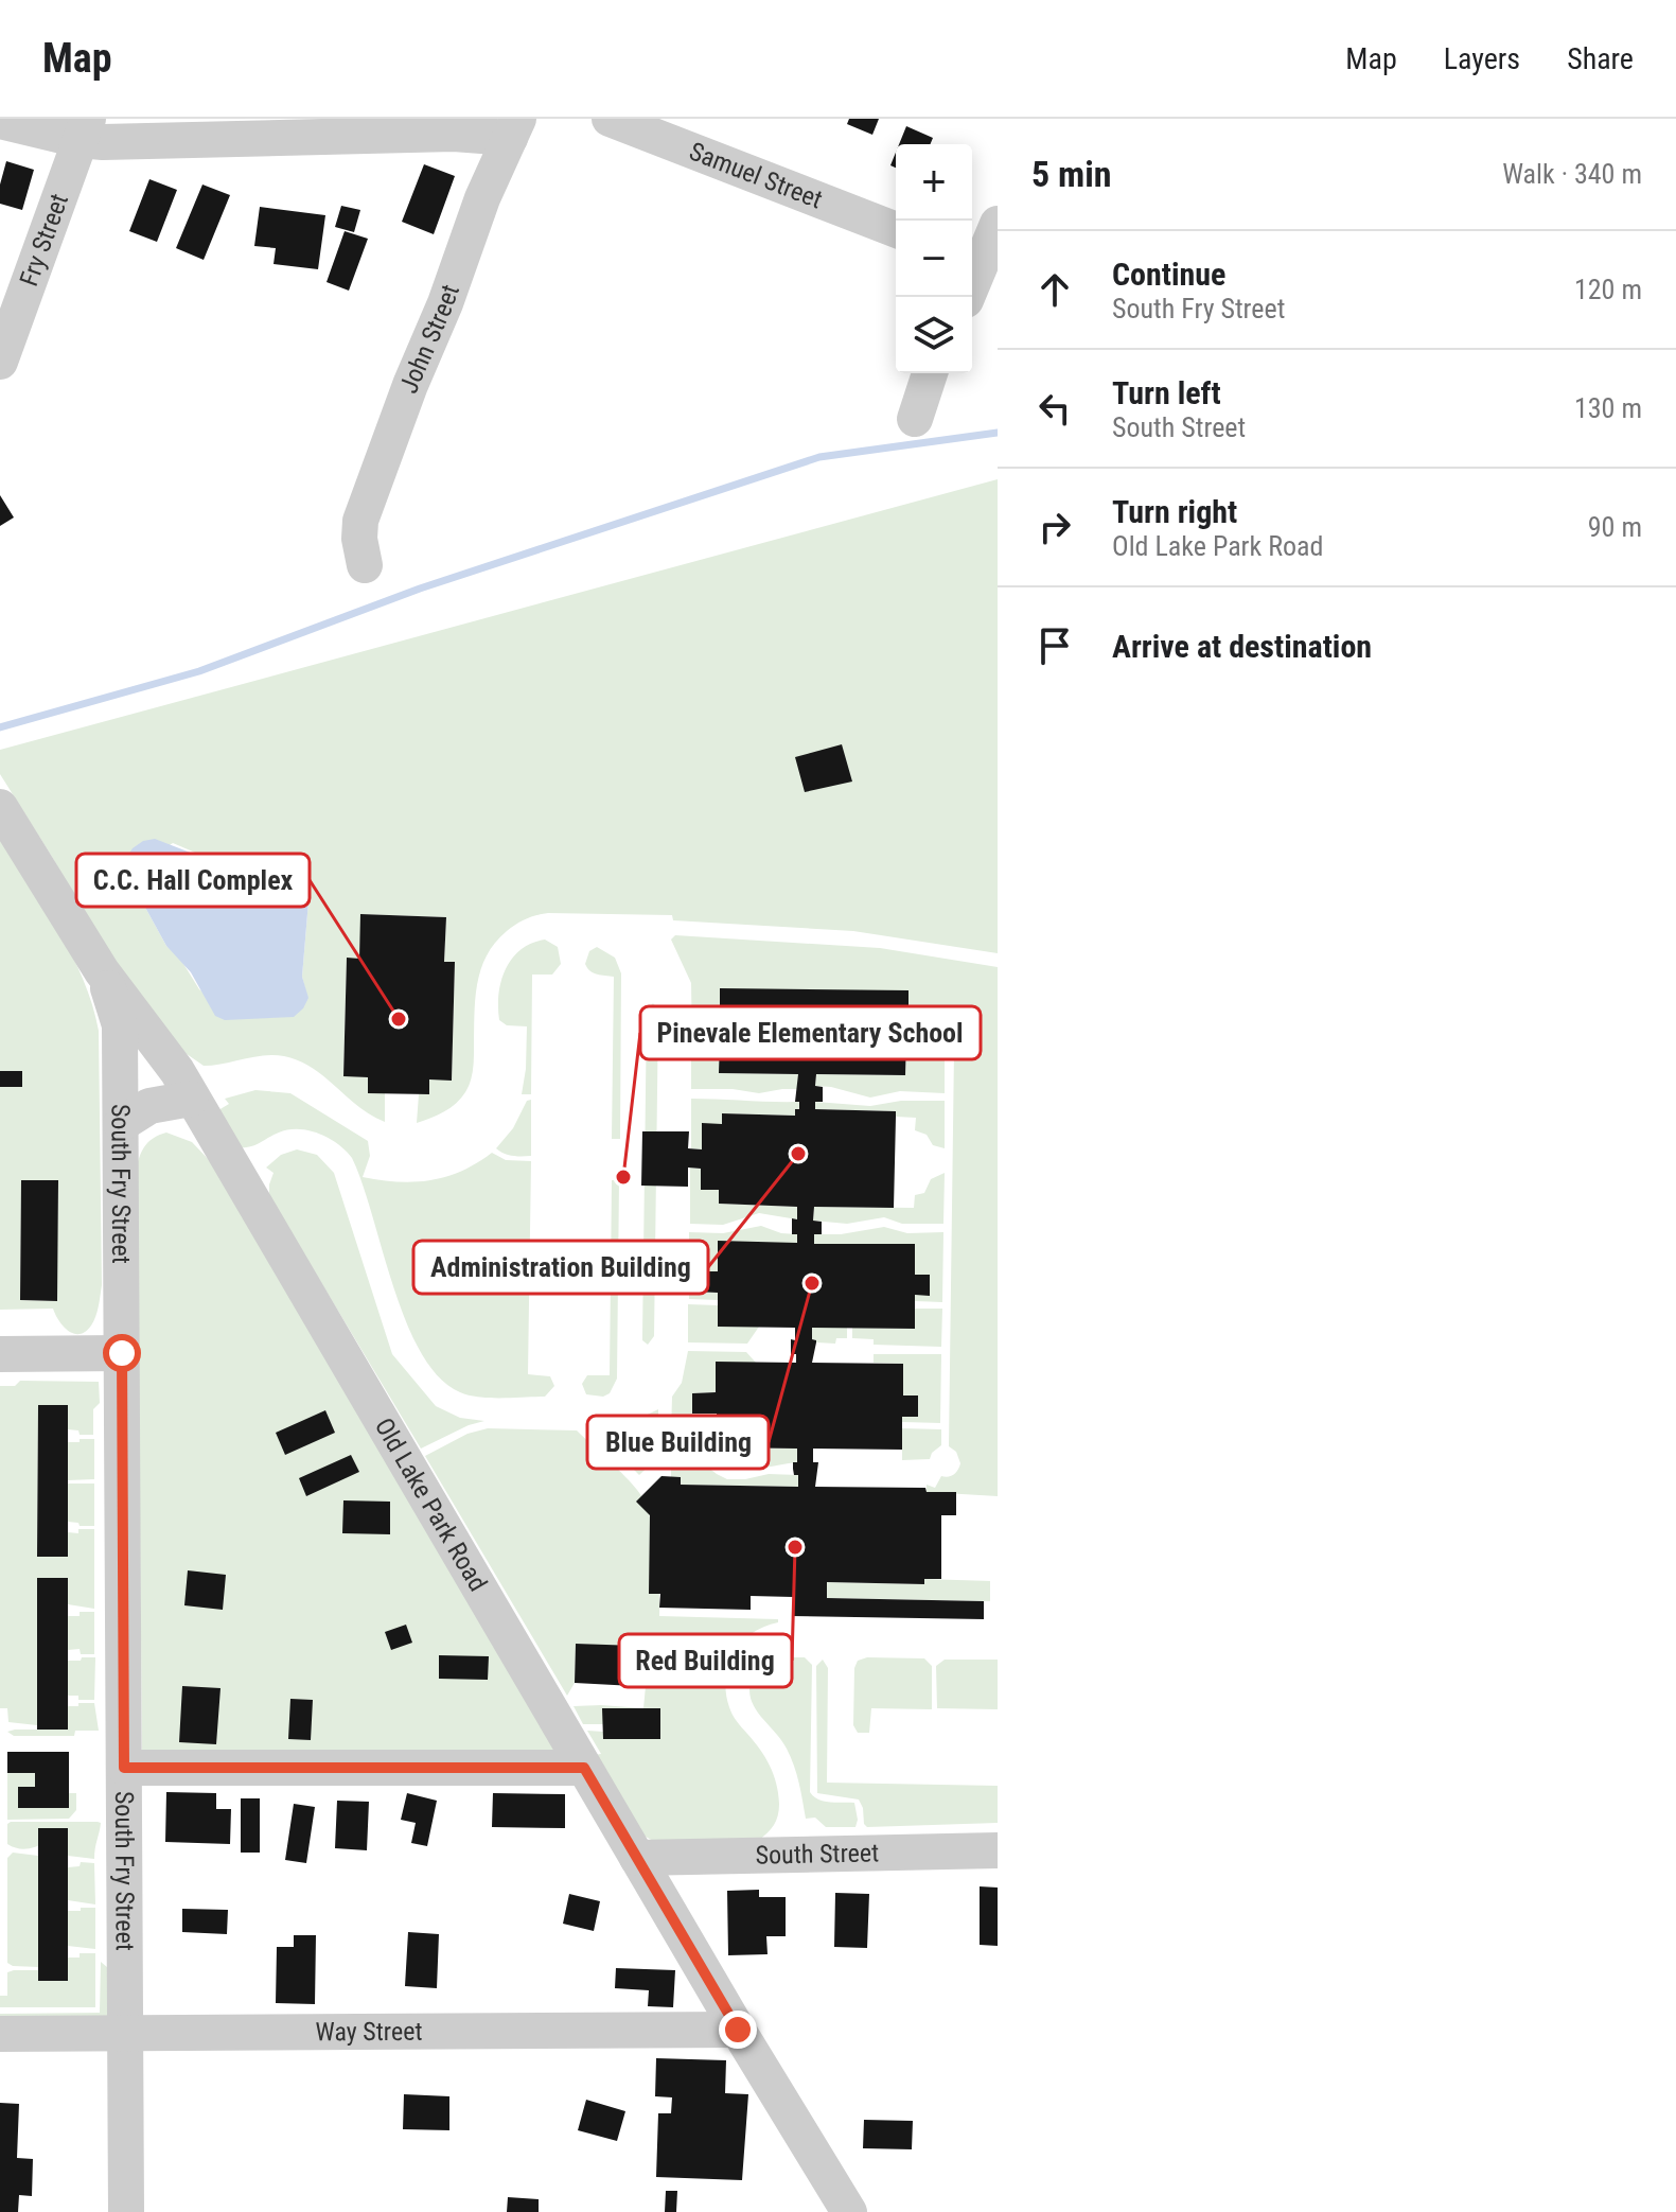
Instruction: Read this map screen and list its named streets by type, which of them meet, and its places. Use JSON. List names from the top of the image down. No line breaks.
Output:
{"streets":{"street":["Samuel Street","Fry Street","John Street","South Fry Street","Old Lake Park Road","South Street","Way Street"]},"crossings":[["South Fry Street","Old Lake Park Road"],["South Fry Street","Way Street"],["Old Lake Park Road","South Street"],["Old Lake Park Road","Way Street"]],"places":["C.C. Hall Complex","Administration Building","Pinevale Elementary School","Blue Building","Red Building"],"page":{"header":"Map","nav":["Map","Layers","Share"],"heading":["5 min","Walk · 340 m"],"map_buttons":["+","−"],"list":[["Continue","South Fry Street","120 m"],["Turn left","South Street","130 m"],["Turn right","Old Lake Park Road","90 m"],"Arrive at destination"]}}
